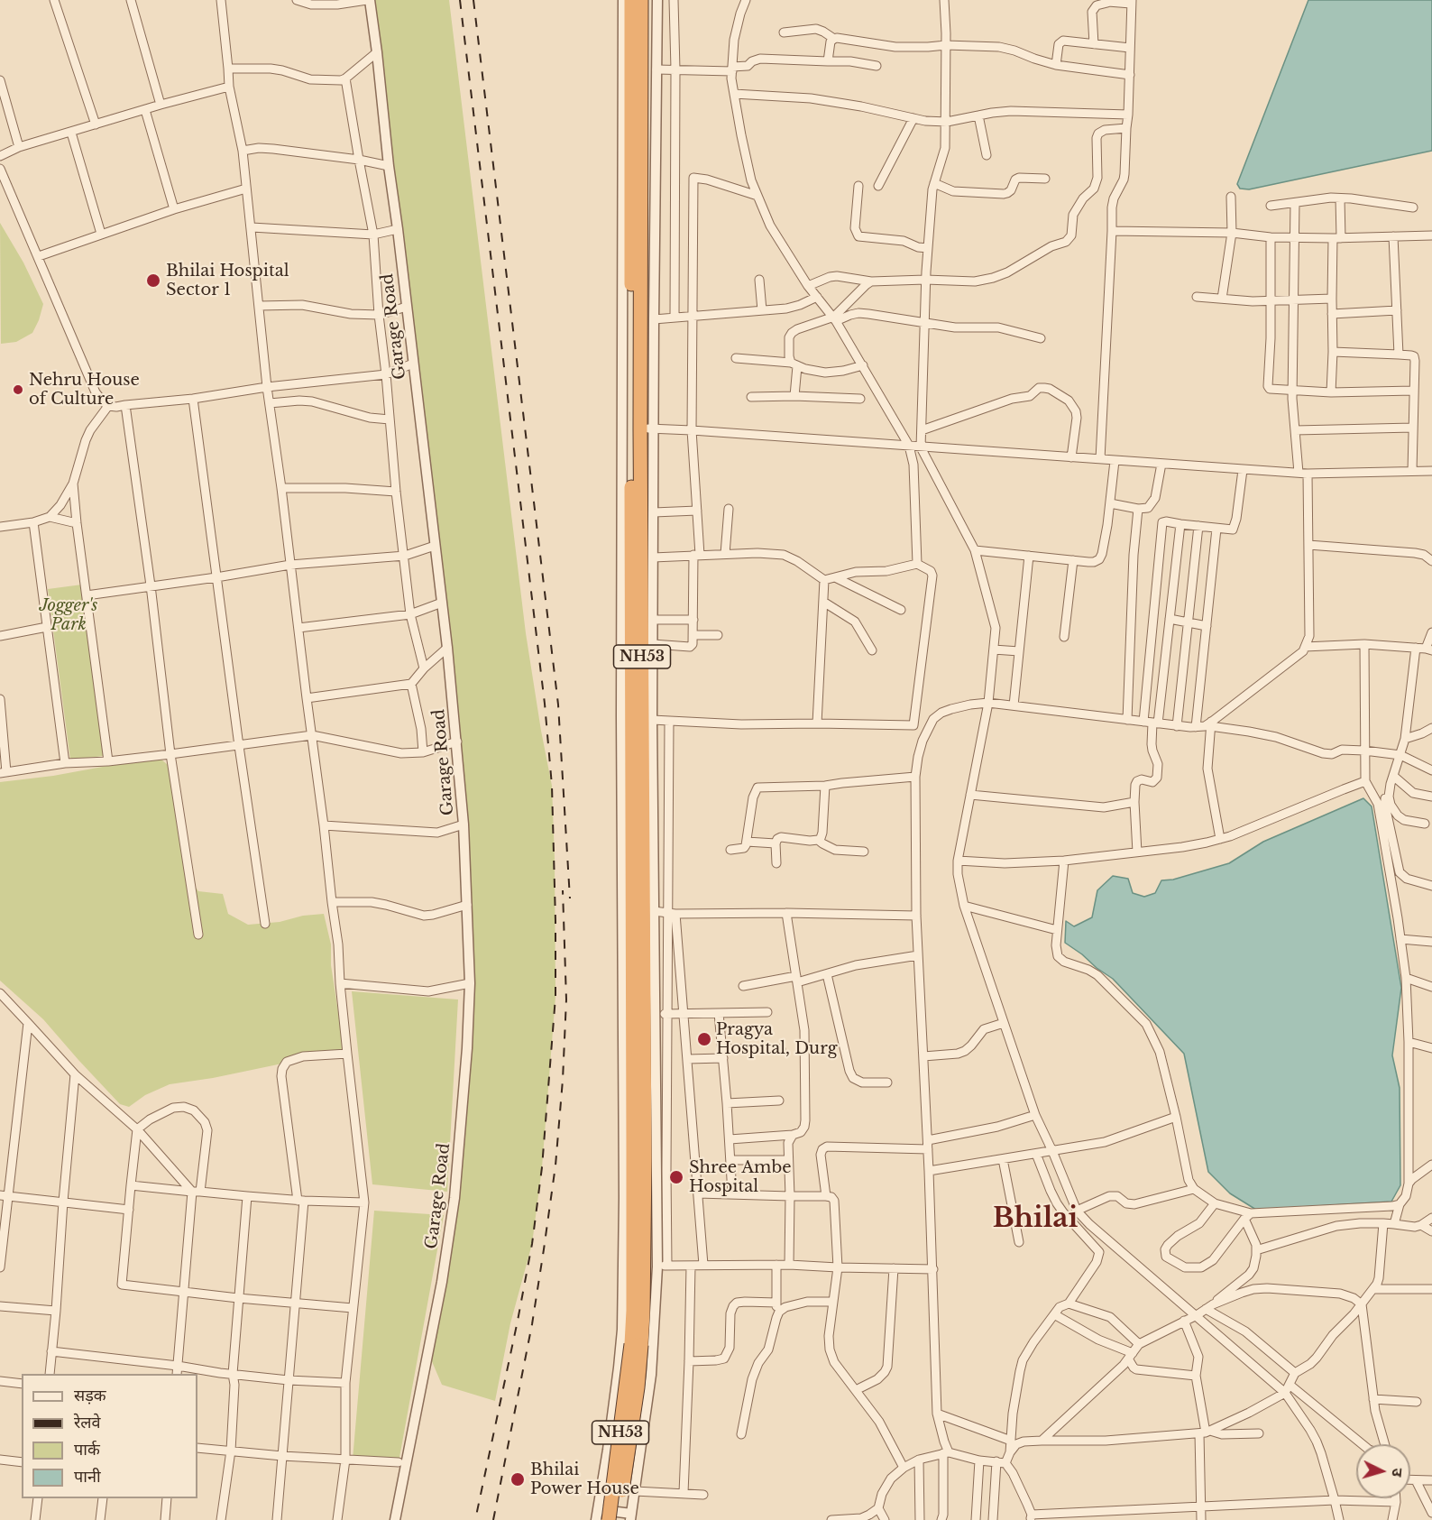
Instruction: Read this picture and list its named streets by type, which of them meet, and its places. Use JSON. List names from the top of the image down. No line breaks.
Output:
{"streets":{"highway":["NH53"],"street":["Garage Road"]},"districts":["Bhilai"],"parks":["Jogger's Park"],"places":["Bhilai Hospital Sector 1","Nehru House of Culture","Pragya Hospital, Durg","Shree Ambe Hospital","Bhilai Power House"],"legend":["सड़क","रेलवे","पार्क","पानी"],"north":"right"}
